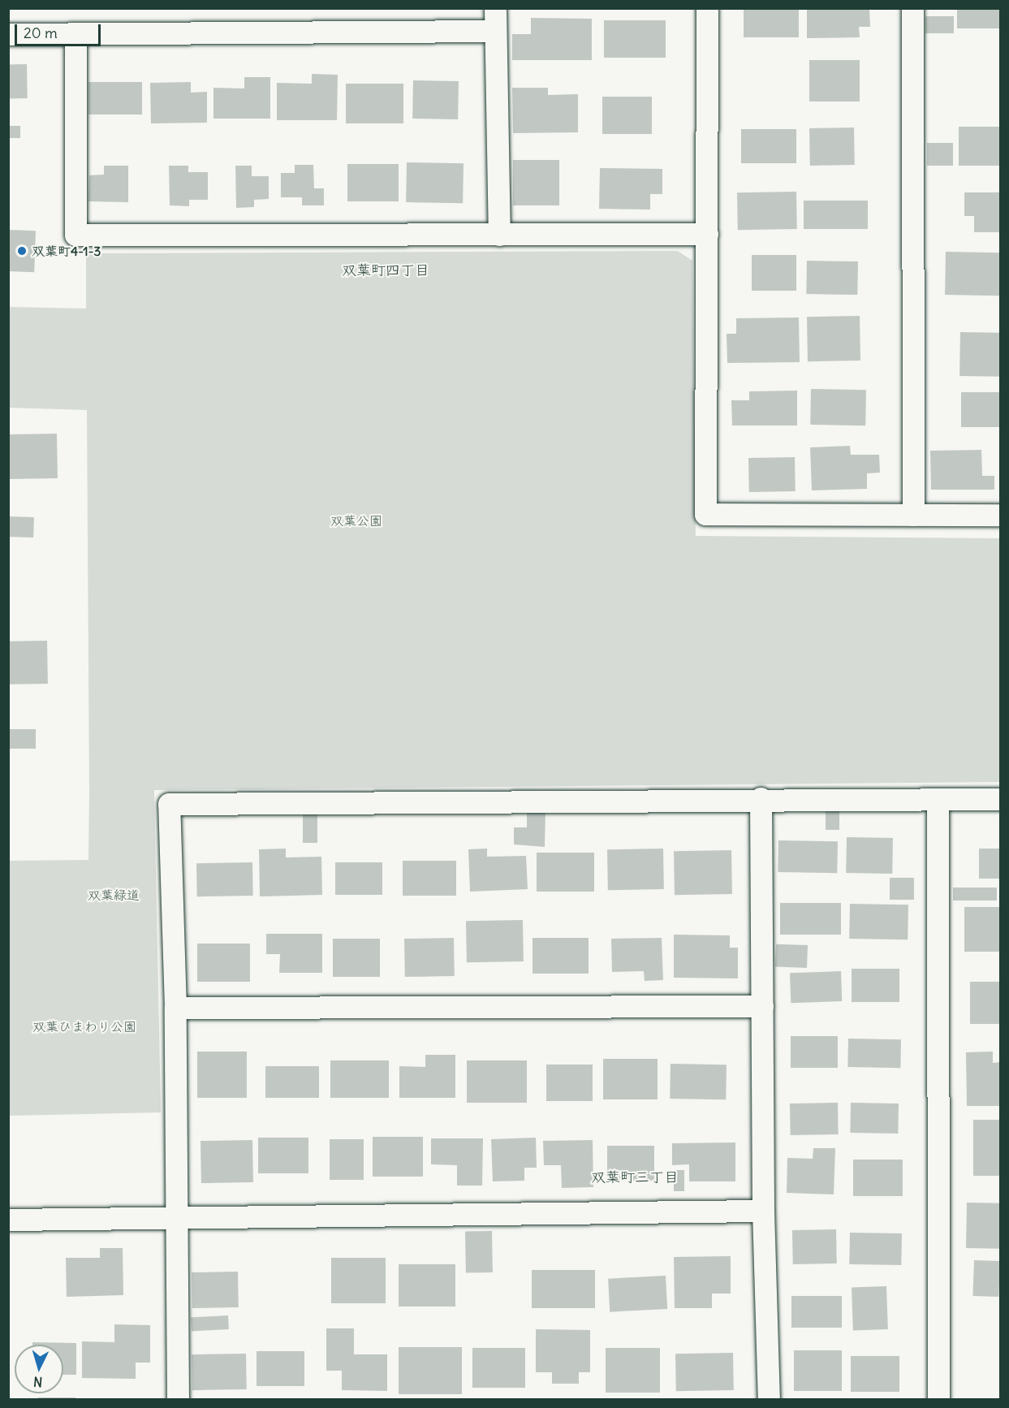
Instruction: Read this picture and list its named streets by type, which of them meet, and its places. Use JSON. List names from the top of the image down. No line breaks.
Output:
{"districts":["双葉町四丁目","双葉町三丁目"],"parks":["双葉公園","双葉緑道","双葉ひまわり公園"],"places":["双葉町4-1-3"],"scale_bar":"20 m","north":"bottom"}
